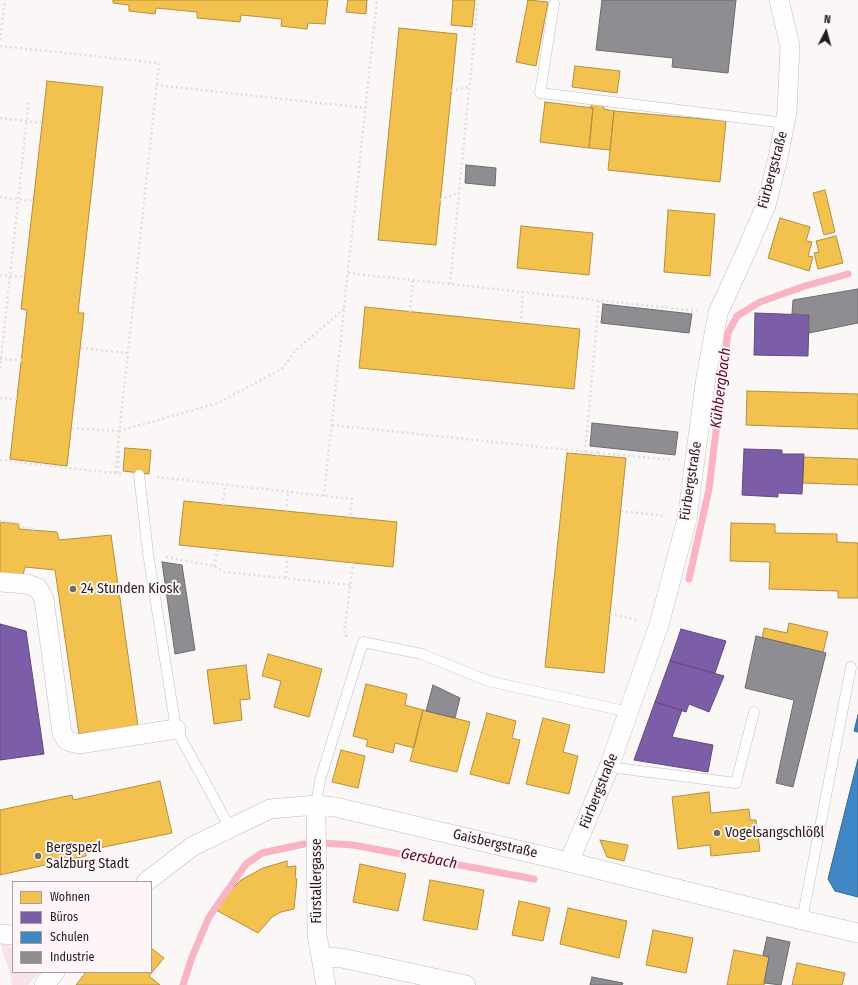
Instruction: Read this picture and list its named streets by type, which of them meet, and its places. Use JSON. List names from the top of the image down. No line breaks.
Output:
{"streets":{"street":["Fürbergstraße","Gaisbergstraße","Fürstallergasse"]},"crossings":[["Fürbergstraße","Gaisbergstraße"],["Gaisbergstraße","Fürstallergasse"]],"water":["Kühbergbach","Gersbach"],"places":["24 Stunden Kiosk","Vogelsangschlößl","Bergspezl Salzburg Stadt"],"legend":["Wohnen","Büros","Schulen","Industrie"],"north":"top"}
